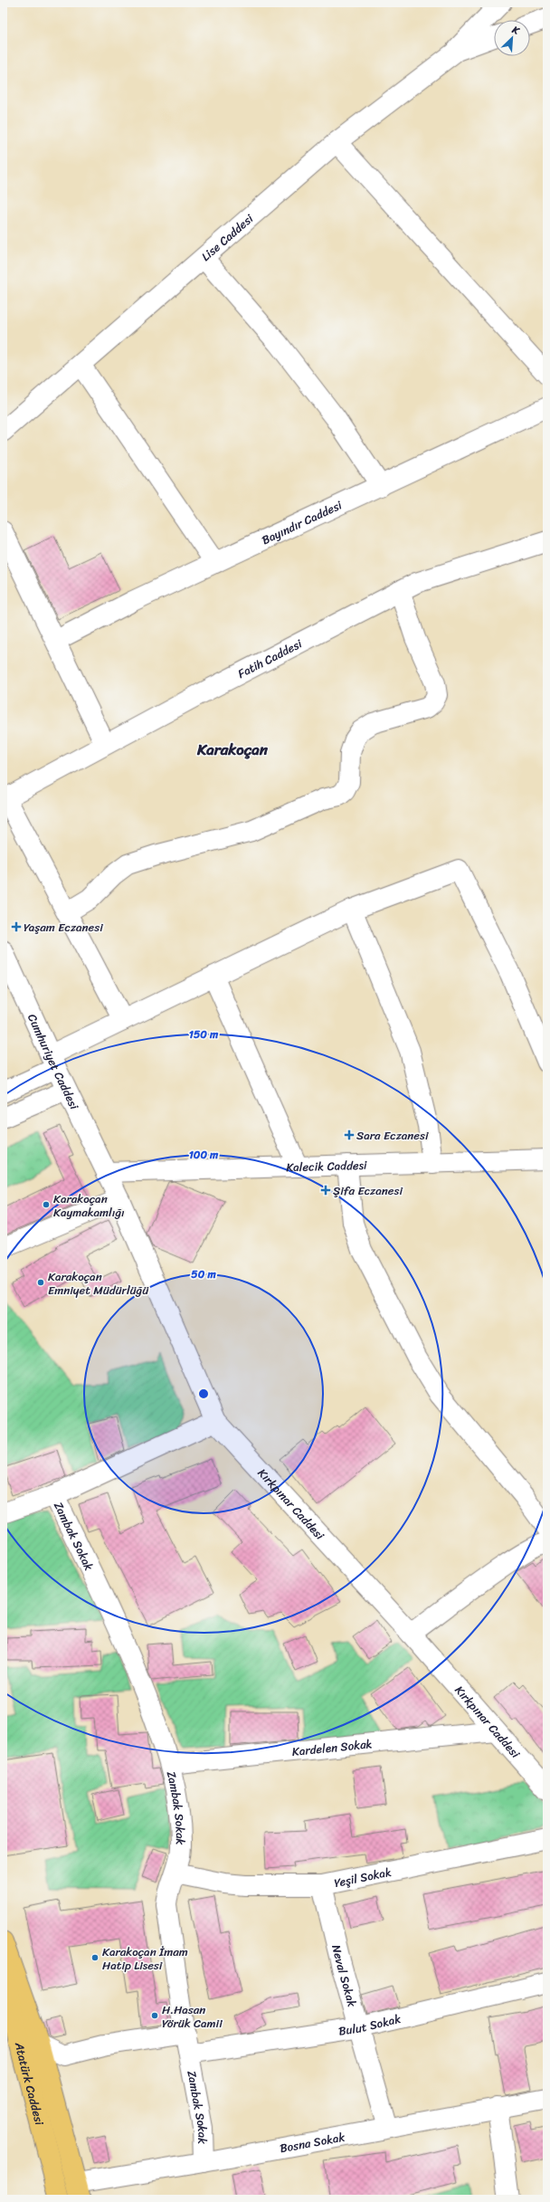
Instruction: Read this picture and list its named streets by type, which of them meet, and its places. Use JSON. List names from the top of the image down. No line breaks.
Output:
{"streets":{"main road":["Atatürk Caddesi"],"street":["Lise Caddesi","Bayındır Caddesi","Fatih Caddesi","Cumhuriyet Caddesi","Kalecik Caddesi","Kırkpınar Caddesi","Zambak Sokak","Kardelen Sokak","Yeşil Sokak","Neval Sokak","Bulut Sokak","Bosna Sokak"]},"crossings":[["Cumhuriyet Caddesi","Kalecik Caddesi"],["Cumhuriyet Caddesi","Kırkpınar Caddesi"],["Kalecik Caddesi","Kırkpınar Caddesi"],["Kırkpınar Caddesi","Kardelen Sokak"],["Zambak Sokak","Kardelen Sokak"],["Zambak Sokak","Yeşil Sokak"],["Zambak Sokak","Bulut Sokak"],["Zambak Sokak","Bosna Sokak"],["Yeşil Sokak","Neval Sokak"],["Neval Sokak","Bulut Sokak"],["Neval Sokak","Bosna Sokak"]],"districts":["Karakoçan"],"places":{"health":["Yaşam Eczanesi","Sara Eczanesi","Şifa Eczanesi"],"other":["Karakoçan Kaymakamlığı","Karakoçan Emniyet Müdürlüğü","Karakoçan İmam Hatip Lisesi","H.Hasan Yörük Camii"]},"north":"top right","rings":["150 m","100 m","50 m"]}
